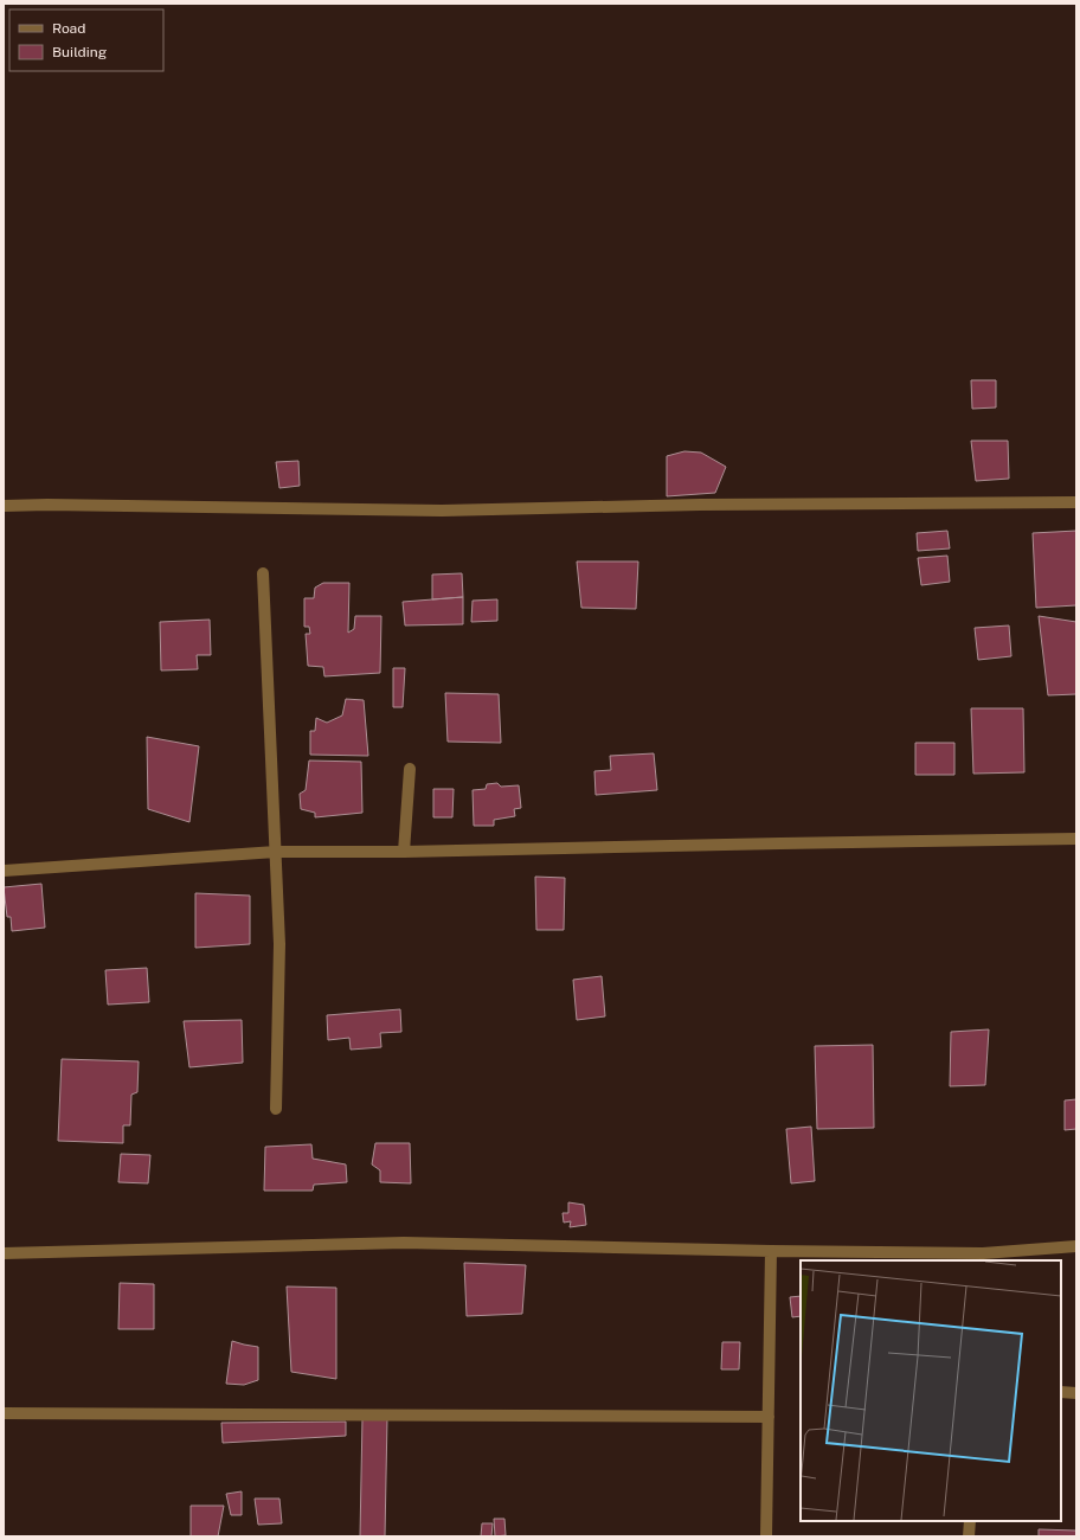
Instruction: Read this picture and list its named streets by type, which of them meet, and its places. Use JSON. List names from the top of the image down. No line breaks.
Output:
{"legend":["Road","Building"]}
